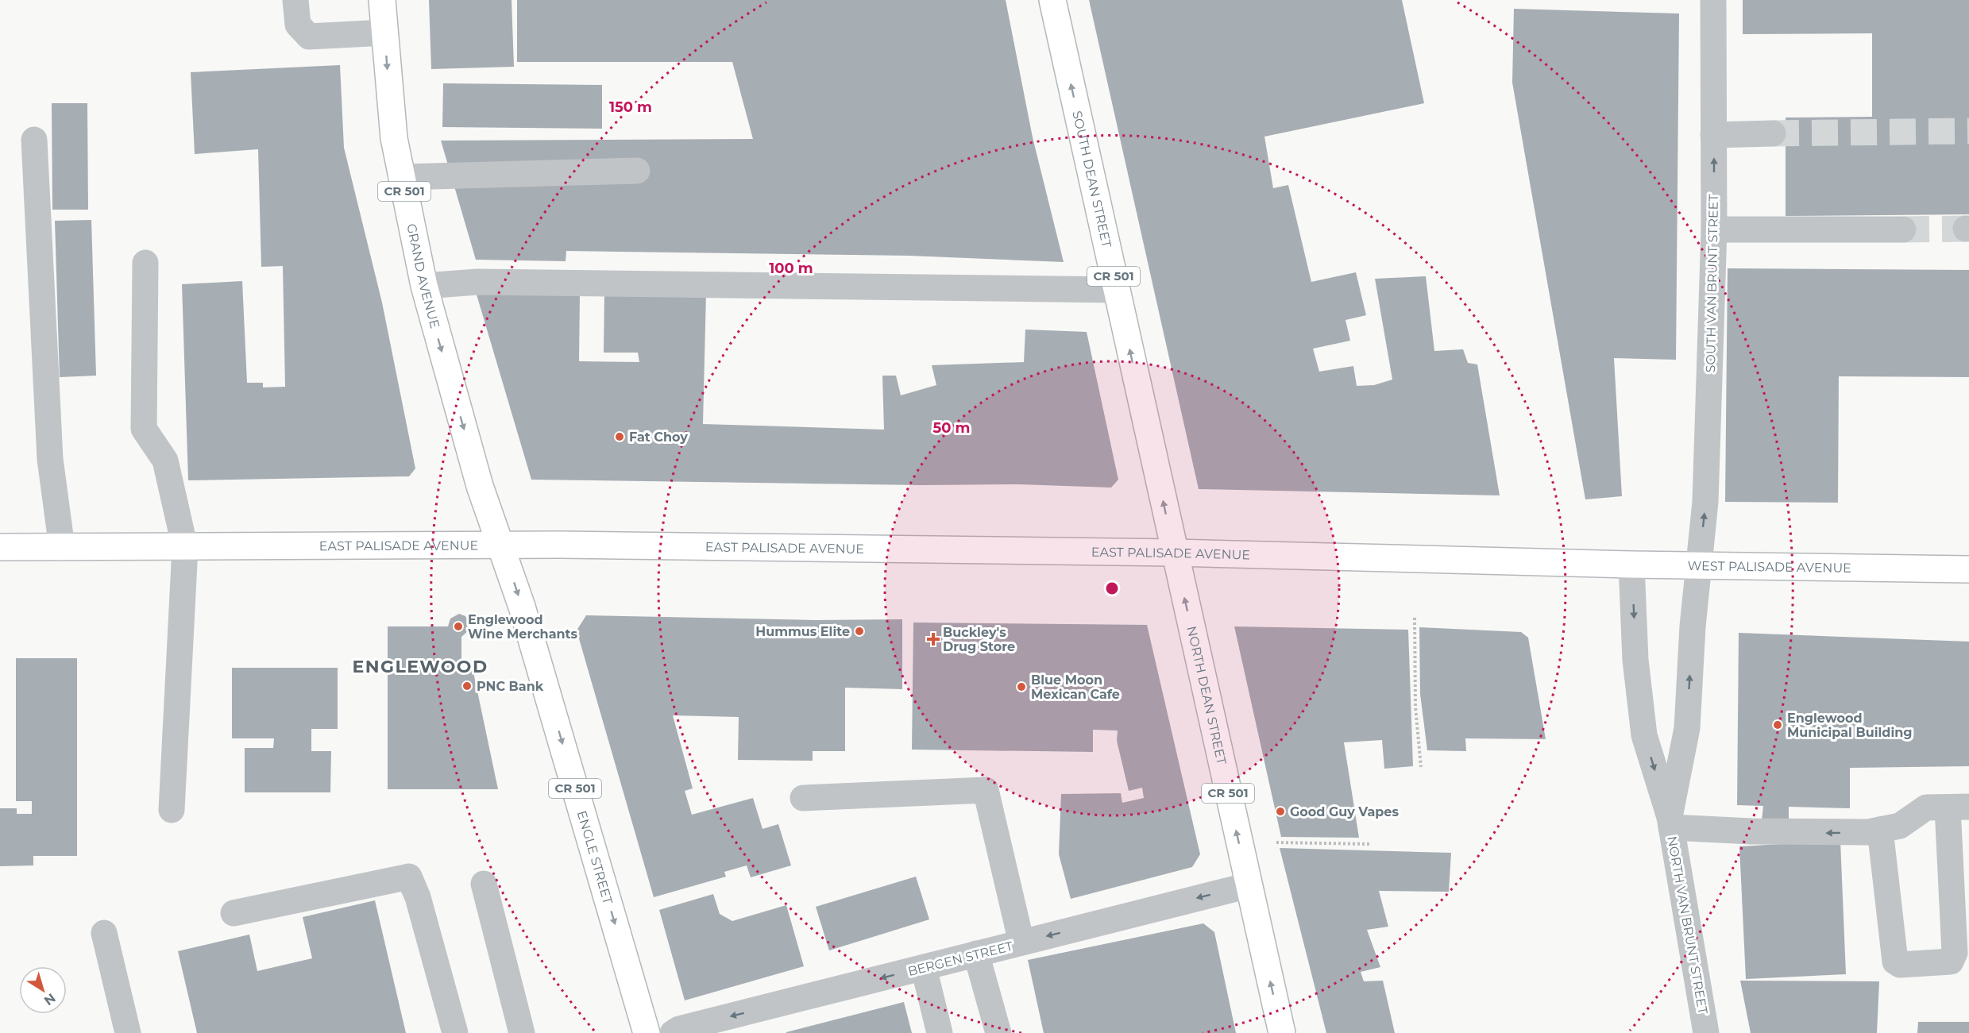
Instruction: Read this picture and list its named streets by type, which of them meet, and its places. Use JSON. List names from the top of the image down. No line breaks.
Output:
{"streets":{"main road":["SOUTH DEAN STREET","CR 501","GRAND AVENUE","EAST PALISADE AVENUE","WEST PALISADE AVENUE","NORTH DEAN STREET","ENGLE STREET"],"street":["SOUTH VAN BRUNT STREET","NORTH VAN BRUNT STREET","BERGEN STREET"]},"crossings":[["SOUTH DEAN STREET","EAST PALISADE AVENUE"],["SOUTH DEAN STREET","NORTH DEAN STREET"],["GRAND AVENUE","EAST PALISADE AVENUE"],["GRAND AVENUE","ENGLE STREET"],["SOUTH VAN BRUNT STREET","WEST PALISADE AVENUE"],["SOUTH VAN BRUNT STREET","NORTH VAN BRUNT STREET"],["EAST PALISADE AVENUE","WEST PALISADE AVENUE"],["EAST PALISADE AVENUE","NORTH DEAN STREET"],["EAST PALISADE AVENUE","ENGLE STREET"],["WEST PALISADE AVENUE","NORTH VAN BRUNT STREET"],["NORTH DEAN STREET","BERGEN STREET"]],"one_way":["SOUTH DEAN STREET","GRAND AVENUE","SOUTH VAN BRUNT STREET","NORTH DEAN STREET","ENGLE STREET","BERGEN STREET"],"districts":["ENGLEWOOD"],"places":{"other":["Fat Choy","Englewood Wine Merchants","Hummus Elite","PNC Bank","Blue Moon Mexican Cafe","Englewood Municipal Building","Good Guy Vapes"],"health":["Buckley's Drug Store"]},"north":"bottom right","rings":["150 m","100 m","50 m"]}
